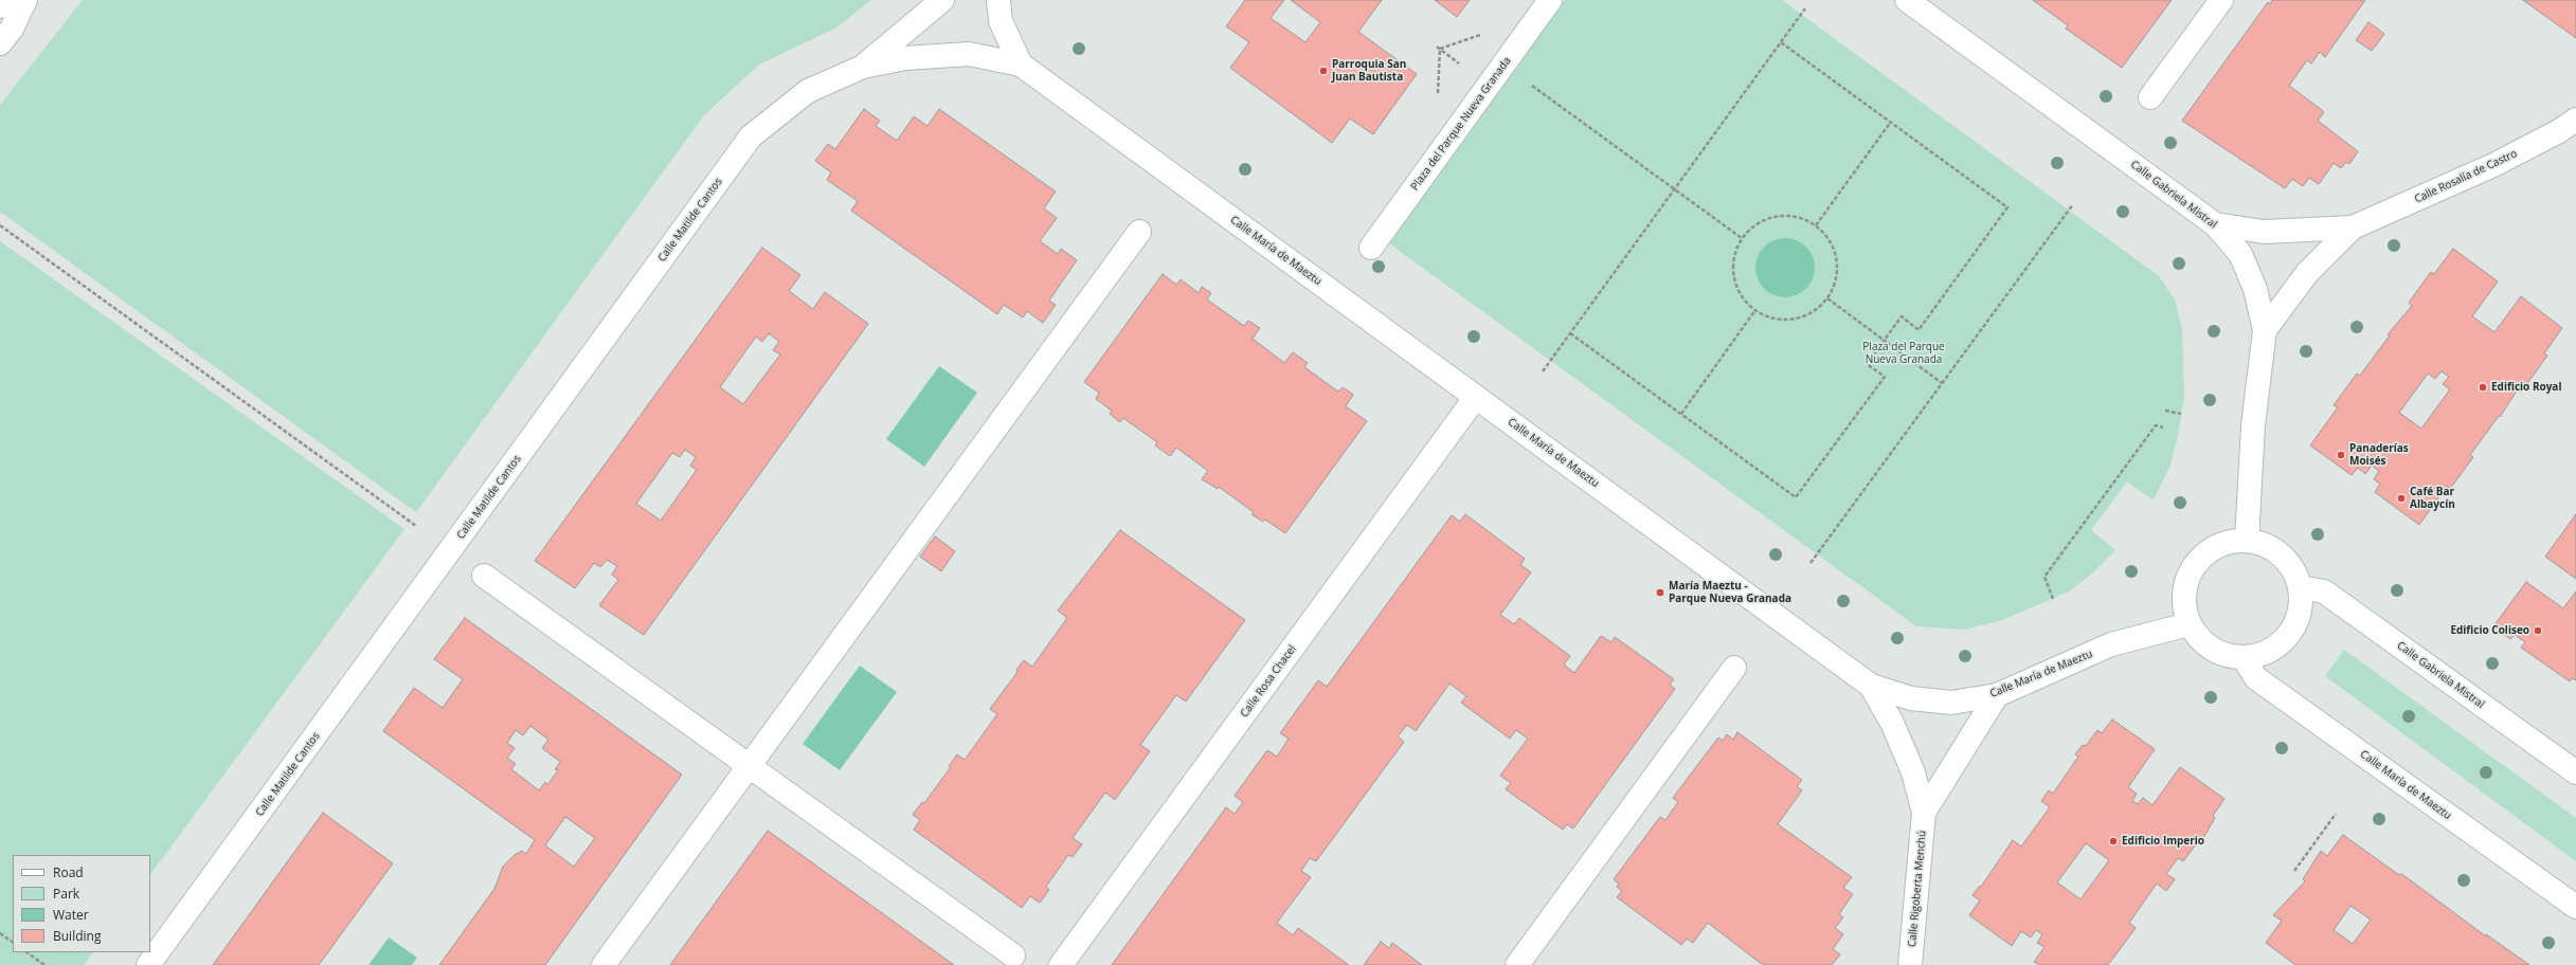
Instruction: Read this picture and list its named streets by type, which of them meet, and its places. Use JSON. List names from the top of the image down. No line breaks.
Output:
{"streets":{"street":["Plaza del Parque Nueva Granada","Calle Rosalía de Castro","Calle Gabriela Mistral","Calle Matilde Cantos","Calle María de Maeztu","Calle Rosa Chacel","Calle Rigoberta Menchú"]},"crossings":[["Calle Rosalía de Castro","Calle Gabriela Mistral"],["Calle Gabriela Mistral","Calle María de Maeztu"],["Calle Matilde Cantos","Calle María de Maeztu"],["Calle María de Maeztu","Calle Rosa Chacel"],["Calle María de Maeztu","Calle Rigoberta Menchú"]],"parks":["Plaza del Parque Nueva Granada"],"places":["Parroquia San Juan Bautista","Edificio Royal","Panaderías Moisés","Café Bar Albaycín","María Maeztu - Parque Nueva Granada","Edificio Coliseo","Edificio Imperio"],"legend":["Road","Park","Water","Building"]}
